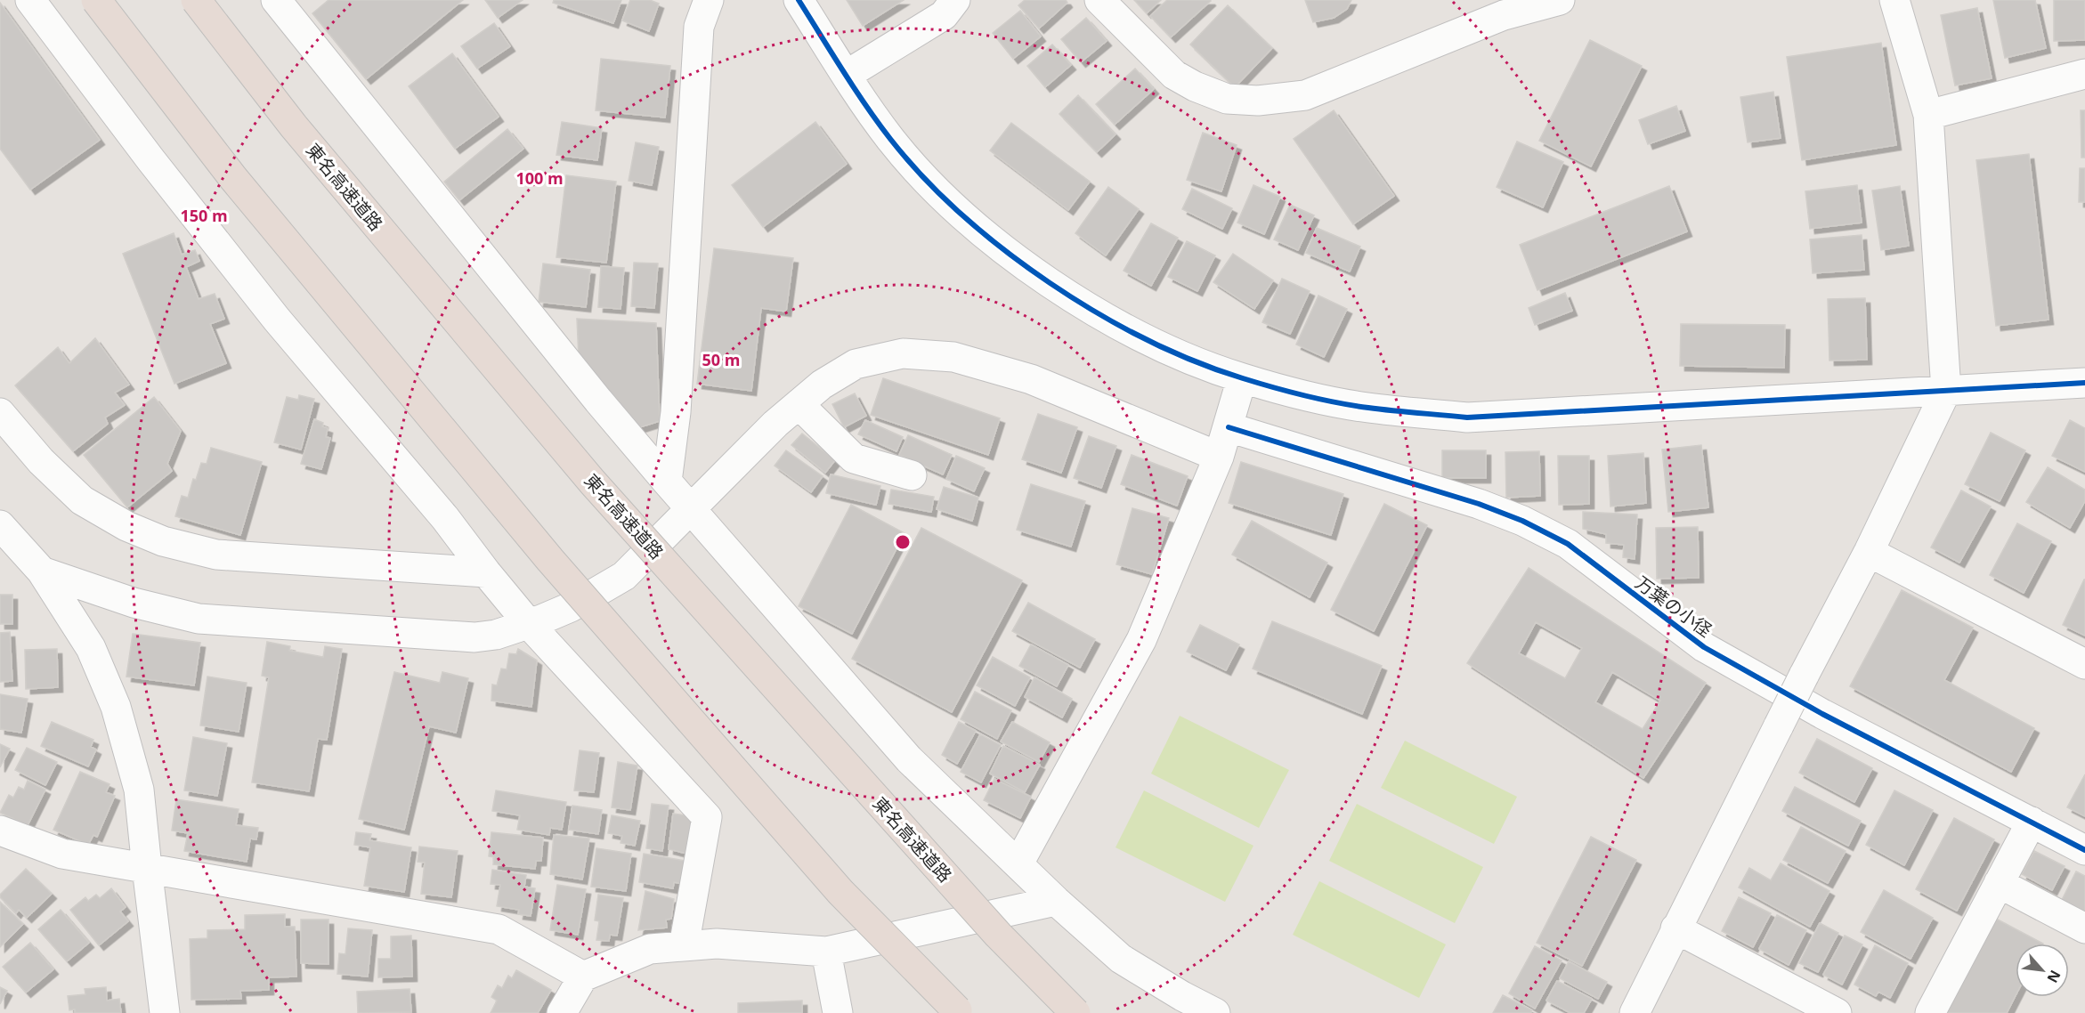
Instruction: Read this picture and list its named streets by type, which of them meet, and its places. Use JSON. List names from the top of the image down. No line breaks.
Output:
{"streets":{"highway":["東名高速道路"],"street":["万葉の小径"]},"north":"bottom right","rings":["100 m","150 m","50 m"]}
